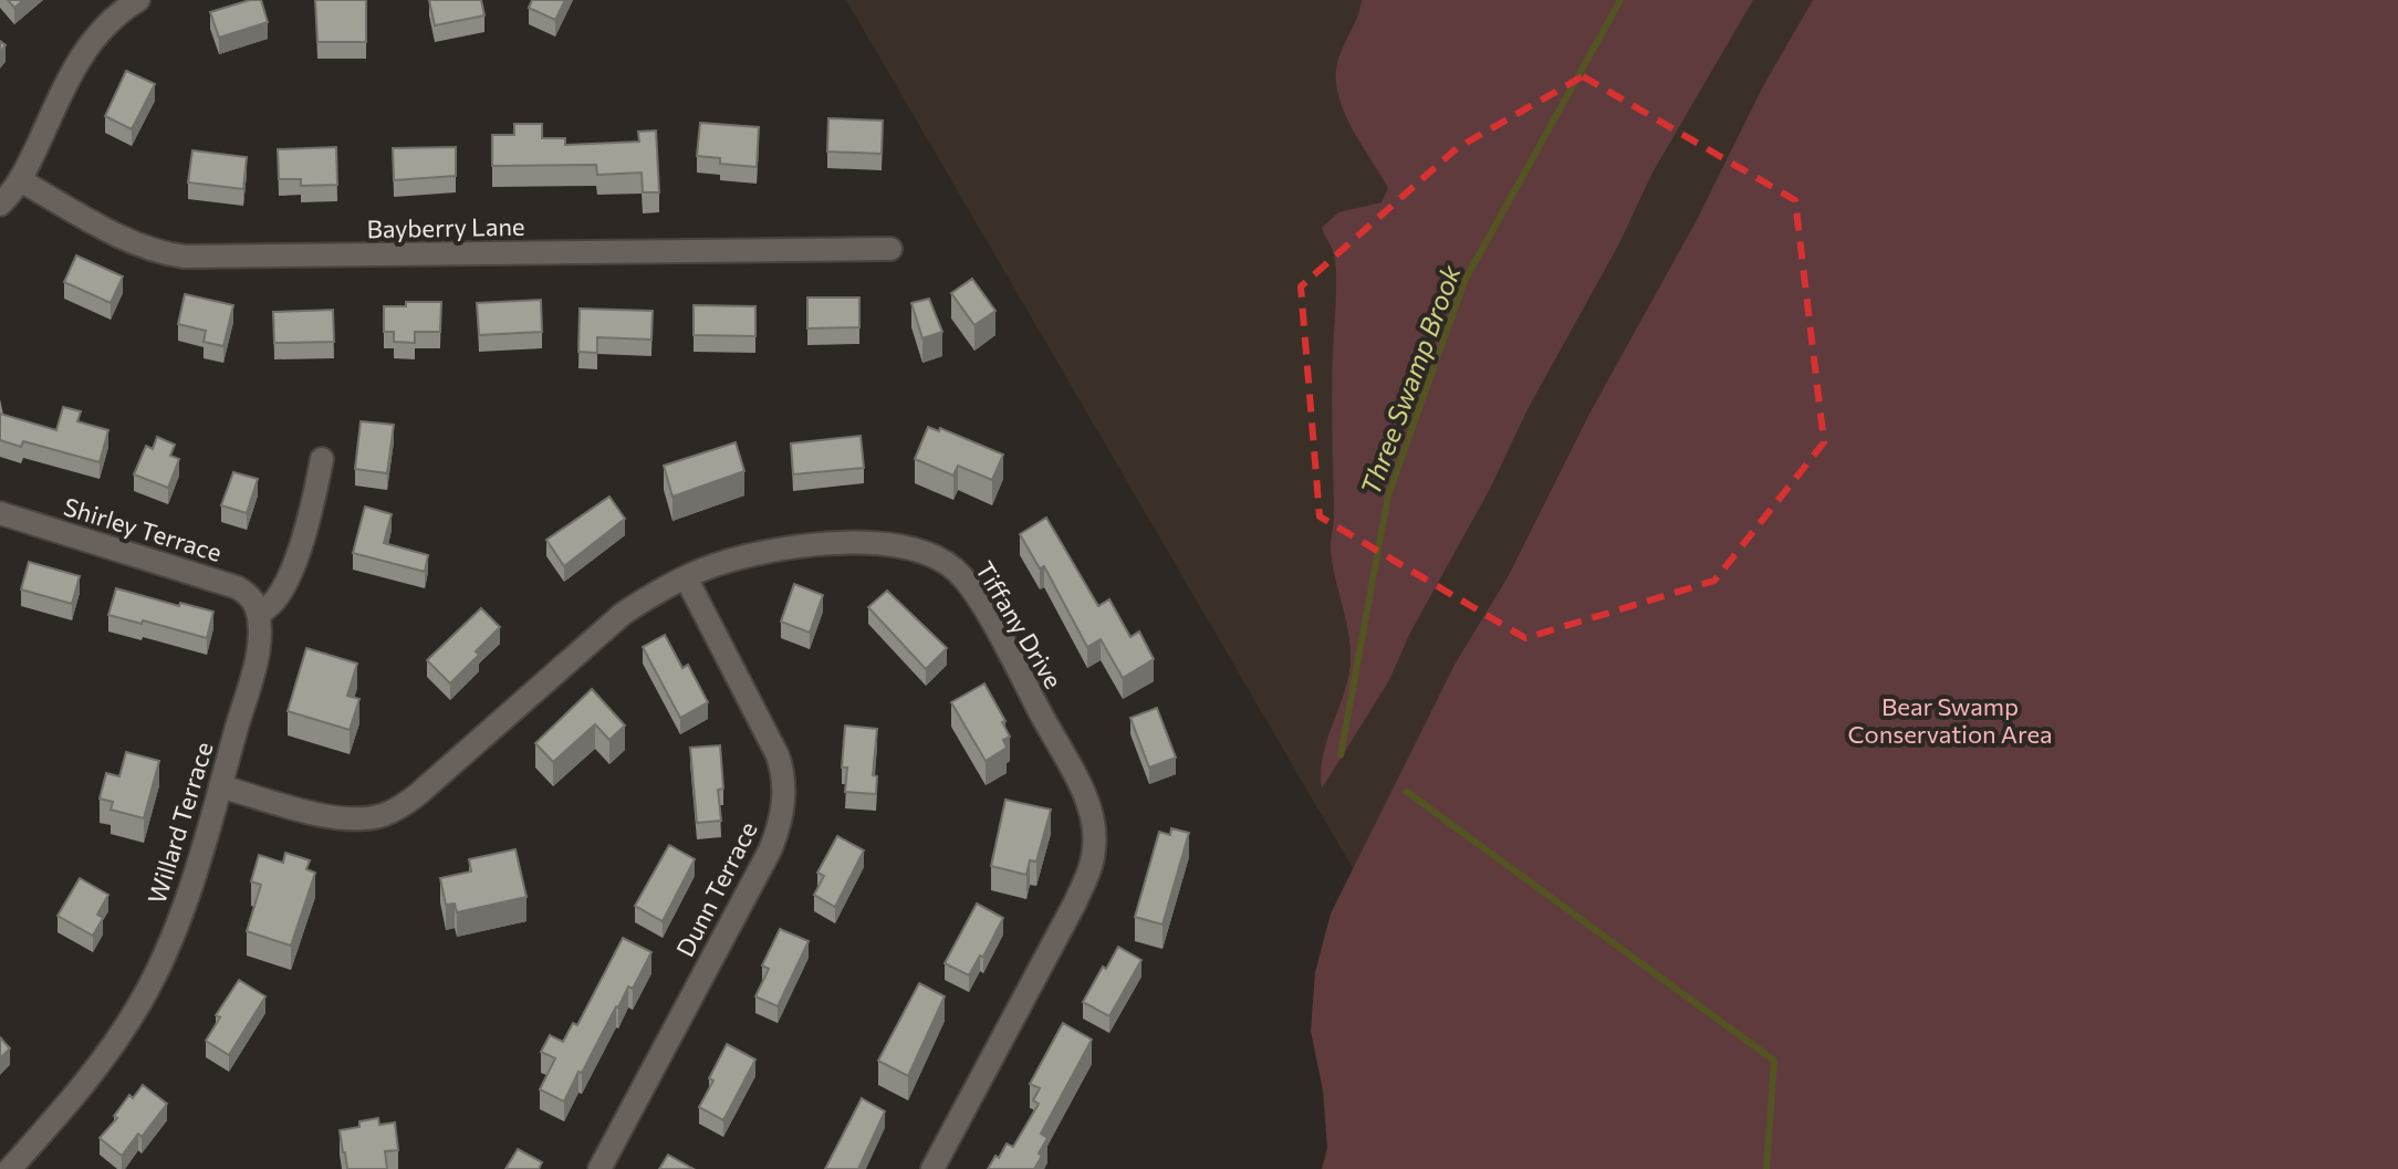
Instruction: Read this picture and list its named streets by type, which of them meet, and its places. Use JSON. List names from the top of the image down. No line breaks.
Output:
{"streets":{"street":["Bayberry Lane","Shirley Terrace","Tiffany Drive","Willard Terrace","Dunn Terrace"]},"crossings":[["Shirley Terrace","Willard Terrace"],["Tiffany Drive","Willard Terrace"],["Tiffany Drive","Dunn Terrace"]],"water":["Three Swamp Brook"],"parks":["Bear Swamp Conservation Area"]}
